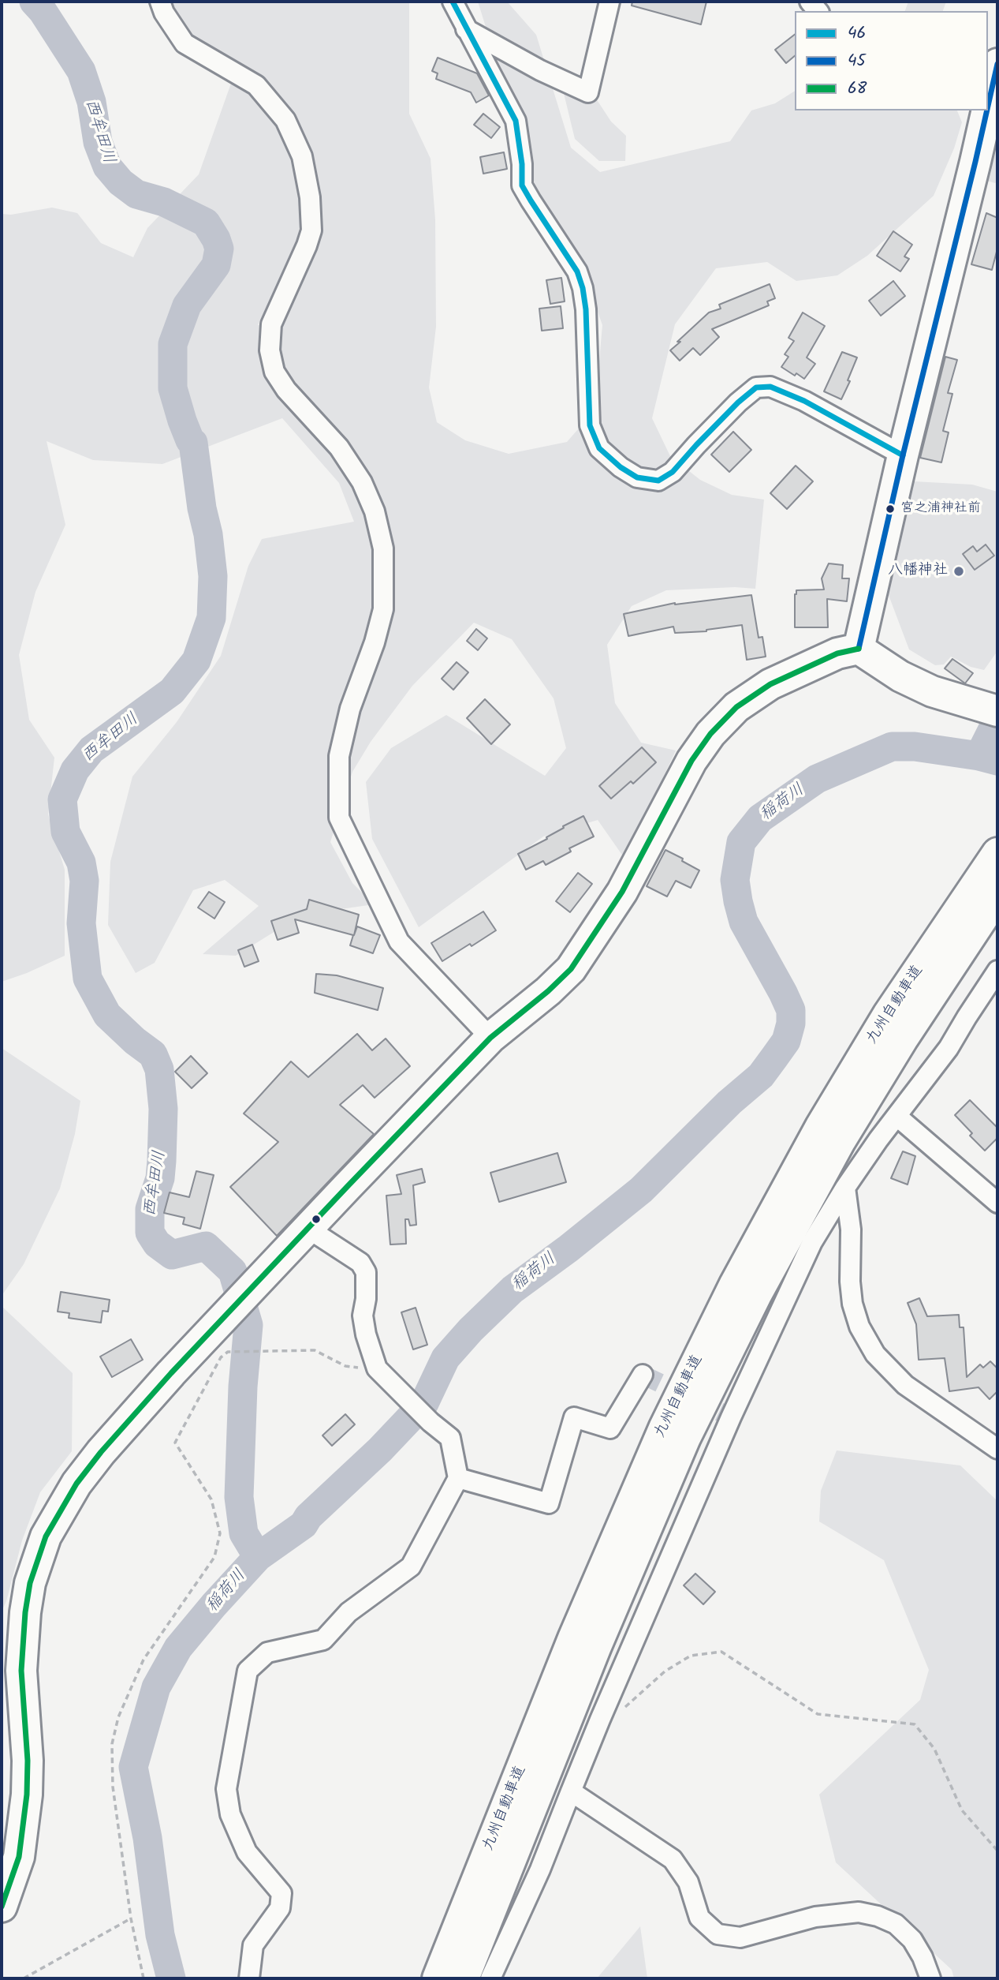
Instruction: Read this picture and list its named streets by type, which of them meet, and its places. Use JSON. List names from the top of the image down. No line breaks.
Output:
{"streets":{"main road":["九州自動車道"]},"water":["西牟田川","稲荷川"],"places":["宮之浦神社前","八幡神社"],"lines":["transit line 46","transit line 45","transit line 68"],"legend":["46","45","68"]}
